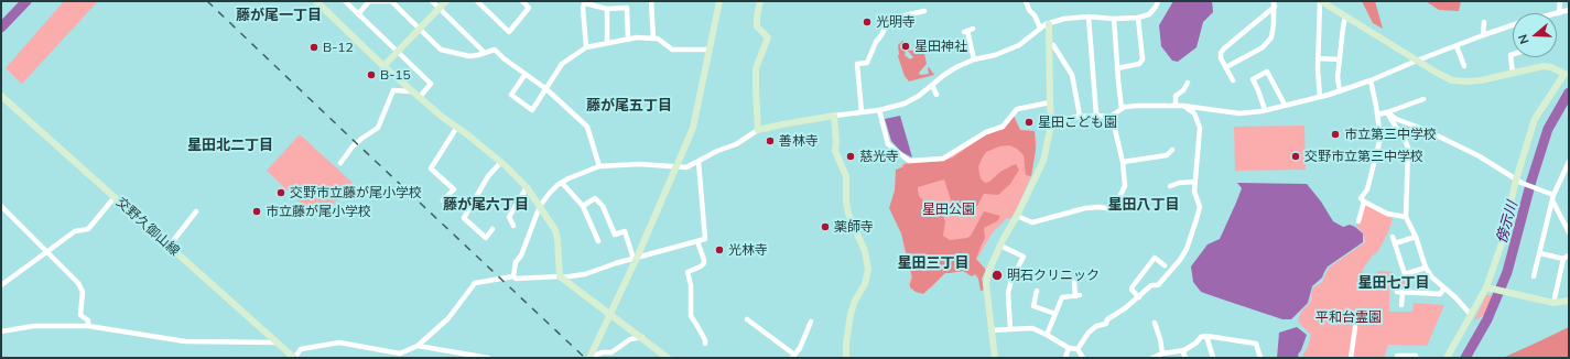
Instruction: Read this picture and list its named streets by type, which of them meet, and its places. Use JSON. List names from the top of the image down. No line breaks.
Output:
{"streets":{"street":["交野久御山線"]},"districts":["藤が尾一丁目","藤が尾五丁目","星田北二丁目","藤が尾六丁目","星田八丁目","星田三丁目","星田七丁目"],"water":["傍示川"],"parks":["星田公園","平和台霊園"],"places":["光明寺","星田神社","B-12","B-15","星田こども園","市立第三中学校","善林寺","慈光寺","交野市立第三中学校","交野市立藤が尾小学校","市立藤が尾小学校","薬師寺","光林寺","明石クリニック"],"north":"left"}
